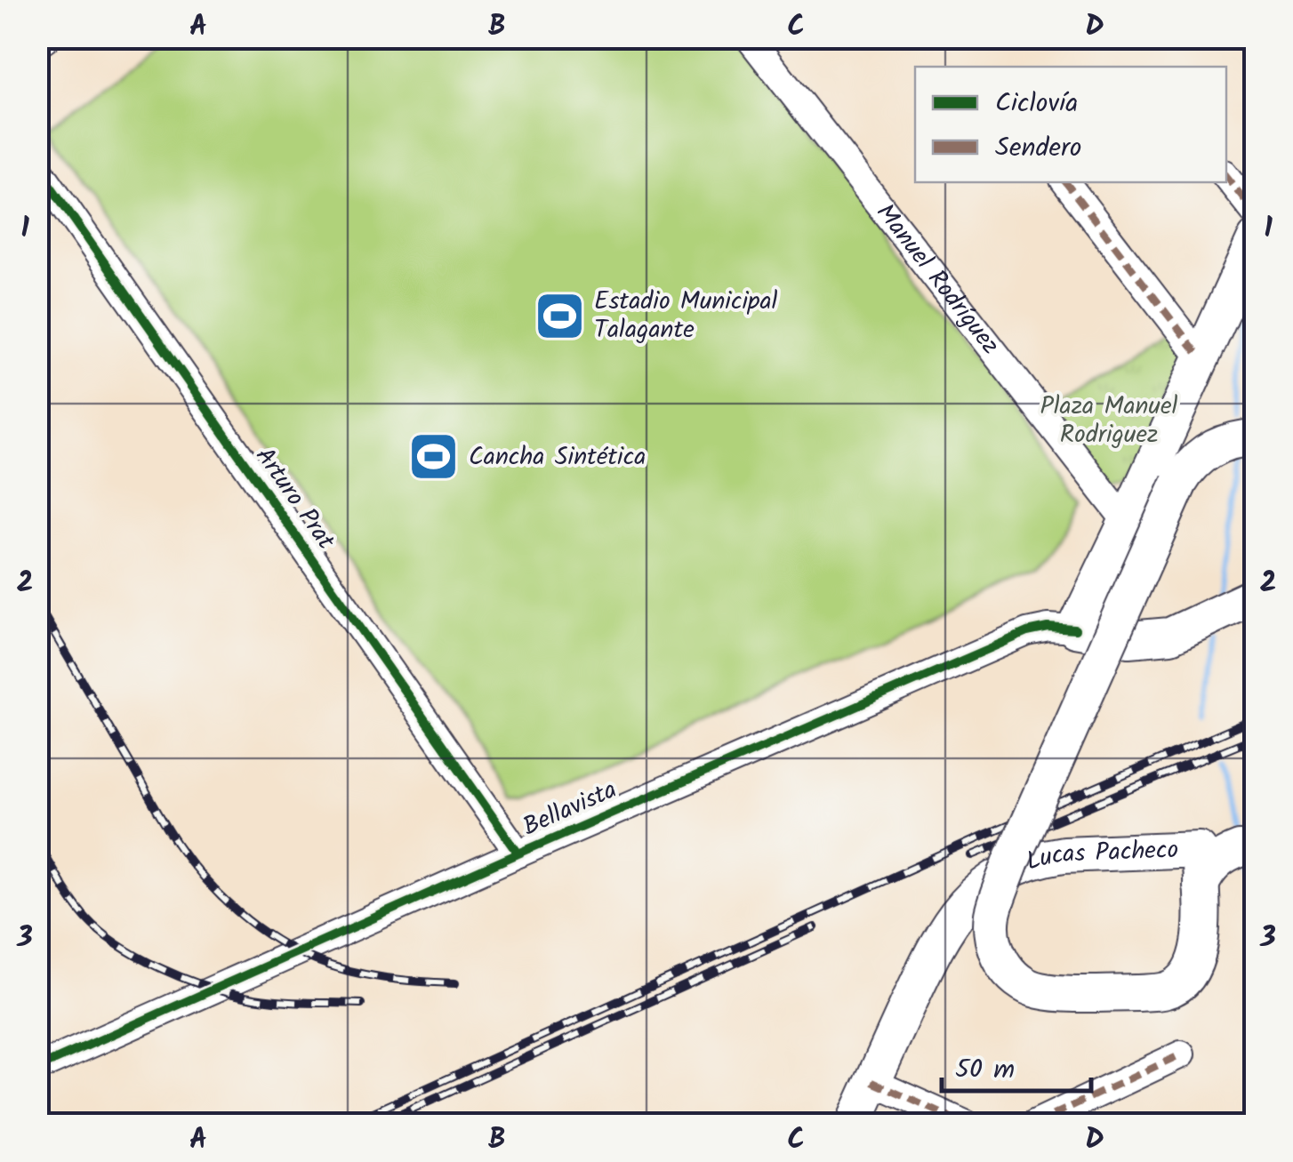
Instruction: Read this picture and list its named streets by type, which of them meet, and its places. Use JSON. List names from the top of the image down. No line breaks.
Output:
{"streets":{"main road":["Bellavista","Lucas Pacheco"],"street":["Manuel Rodríguez","Arturo Prat"]},"crossings":[["Arturo Prat","Bellavista"]],"parks":["Plaza Manuel Rodriguez"],"places":{"sports":["Estadio Municipal Talagante","Cancha Sintética"]},"legend":["Ciclovía","Sendero"],"scale_bar":"50 m","grid":{"columns":["A","B","C","D"],"rows":["1","2","3"]}}
